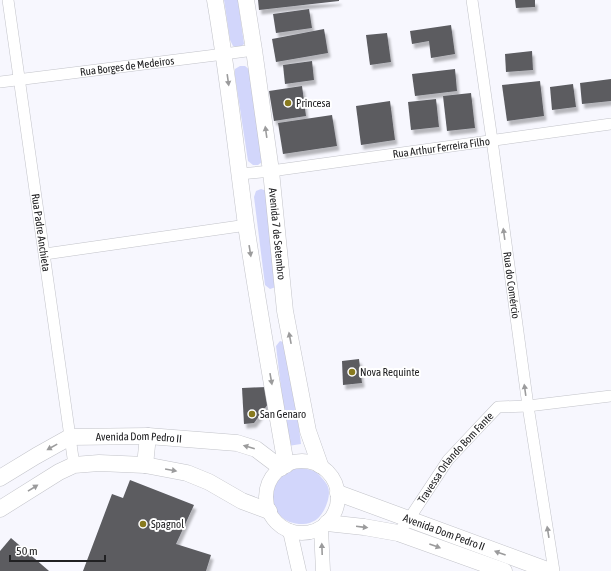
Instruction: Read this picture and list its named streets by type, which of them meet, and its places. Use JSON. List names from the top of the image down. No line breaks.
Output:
{"streets":{"main road":["Avenida 7 de Setembro","Avenida Dom Pedro II"],"street":["Rua Borges de Medeiros","Rua Arthur Ferreira Filho","Rua Padre Anchieta","Rua do Comércio","Travessa Orlando Bom Fante"]},"crossings":[["Rua Borges de Medeiros","Rua Padre Anchieta"],["Rua Borges de Medeiros","Avenida 7 de Setembro"],["Rua Arthur Ferreira Filho","Avenida 7 de Setembro"],["Rua Arthur Ferreira Filho","Rua do Comércio"],["Rua Padre Anchieta","Avenida Dom Pedro II"],["Avenida 7 de Setembro","Avenida Dom Pedro II"],["Rua do Comércio","Travessa Orlando Bom Fante"],["Avenida Dom Pedro II","Travessa Orlando Bom Fante"]],"one_way":["Rua do Comércio"],"places":["Princesa","Nova Requinte","San Genaro","Spagnol"],"scale_bar":"50 m"}
